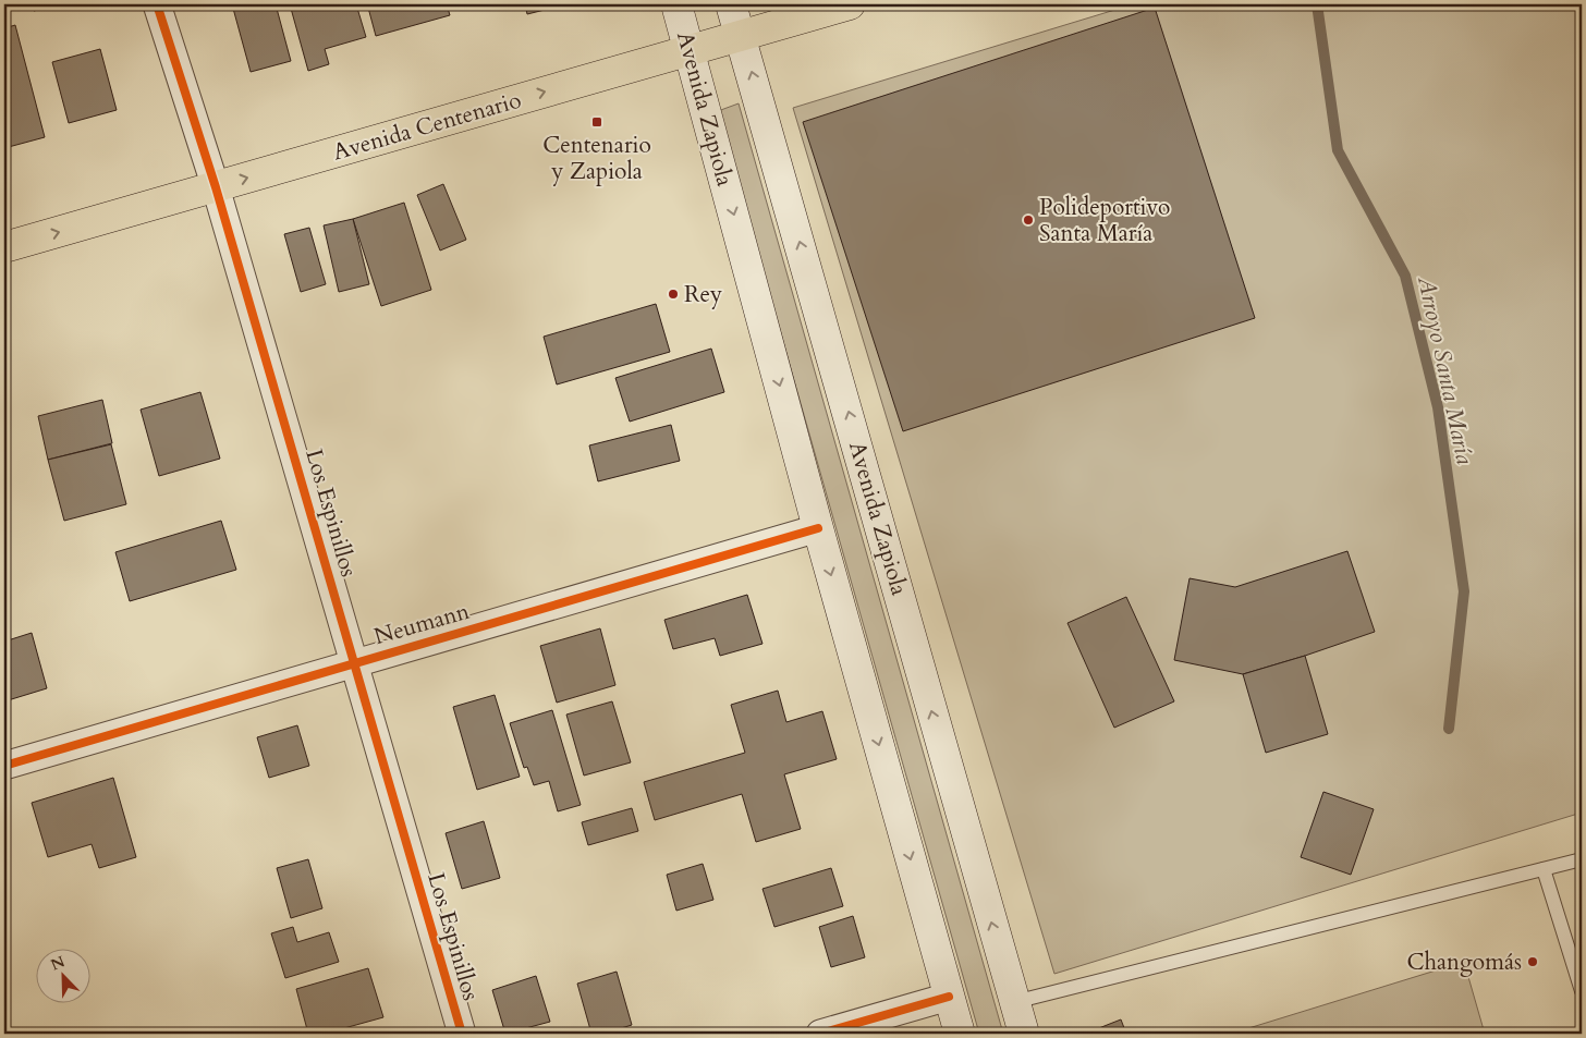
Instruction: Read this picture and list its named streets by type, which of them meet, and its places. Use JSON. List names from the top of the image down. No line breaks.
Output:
{"streets":{"main road":["Avenida Zapiola","Avenida Centenario"],"street":["Los Espinillos","Neumann"]},"crossings":[["Avenida Zapiola","Avenida Centenario"],["Avenida Zapiola","Neumann"],["Avenida Centenario","Los Espinillos"],["Los Espinillos","Neumann"]],"one_way":["Avenida Centenario"],"water":["Arroyo Santa María"],"places":{"transit":["Centenario y Zapiola"],"other":["Polideportivo Santa María","Rey","Changomás"]},"north":"top left"}
